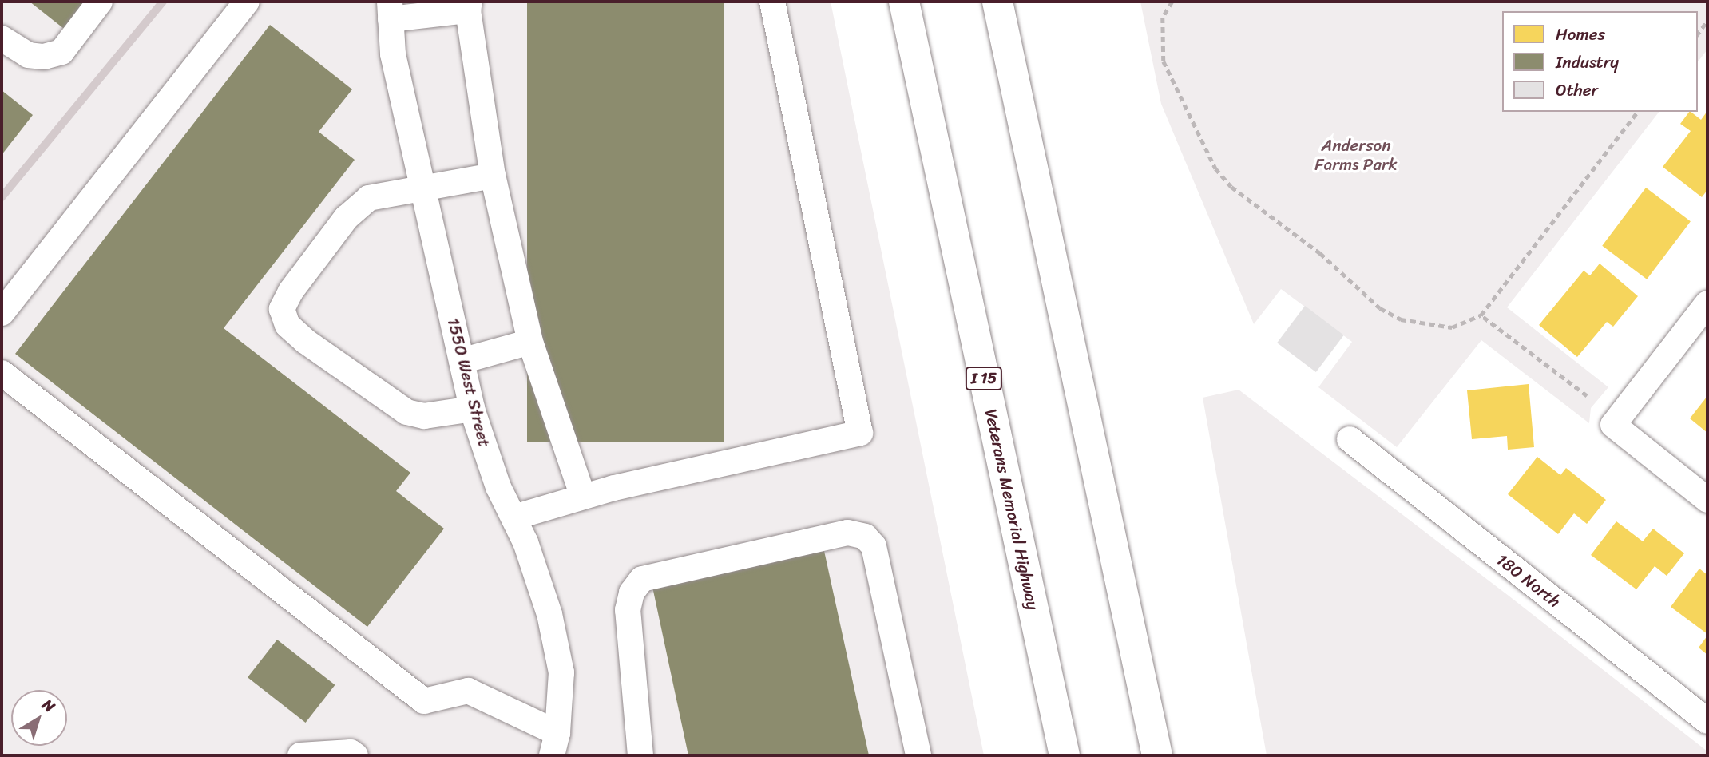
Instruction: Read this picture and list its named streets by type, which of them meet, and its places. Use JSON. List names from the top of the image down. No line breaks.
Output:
{"streets":{"highway":["I 15","Veterans Memorial Highway"],"street":["1550 West Street","180 North"]},"parks":["Anderson Farms Park"],"legend":["Homes","Industry","Other"],"north":"top right"}
